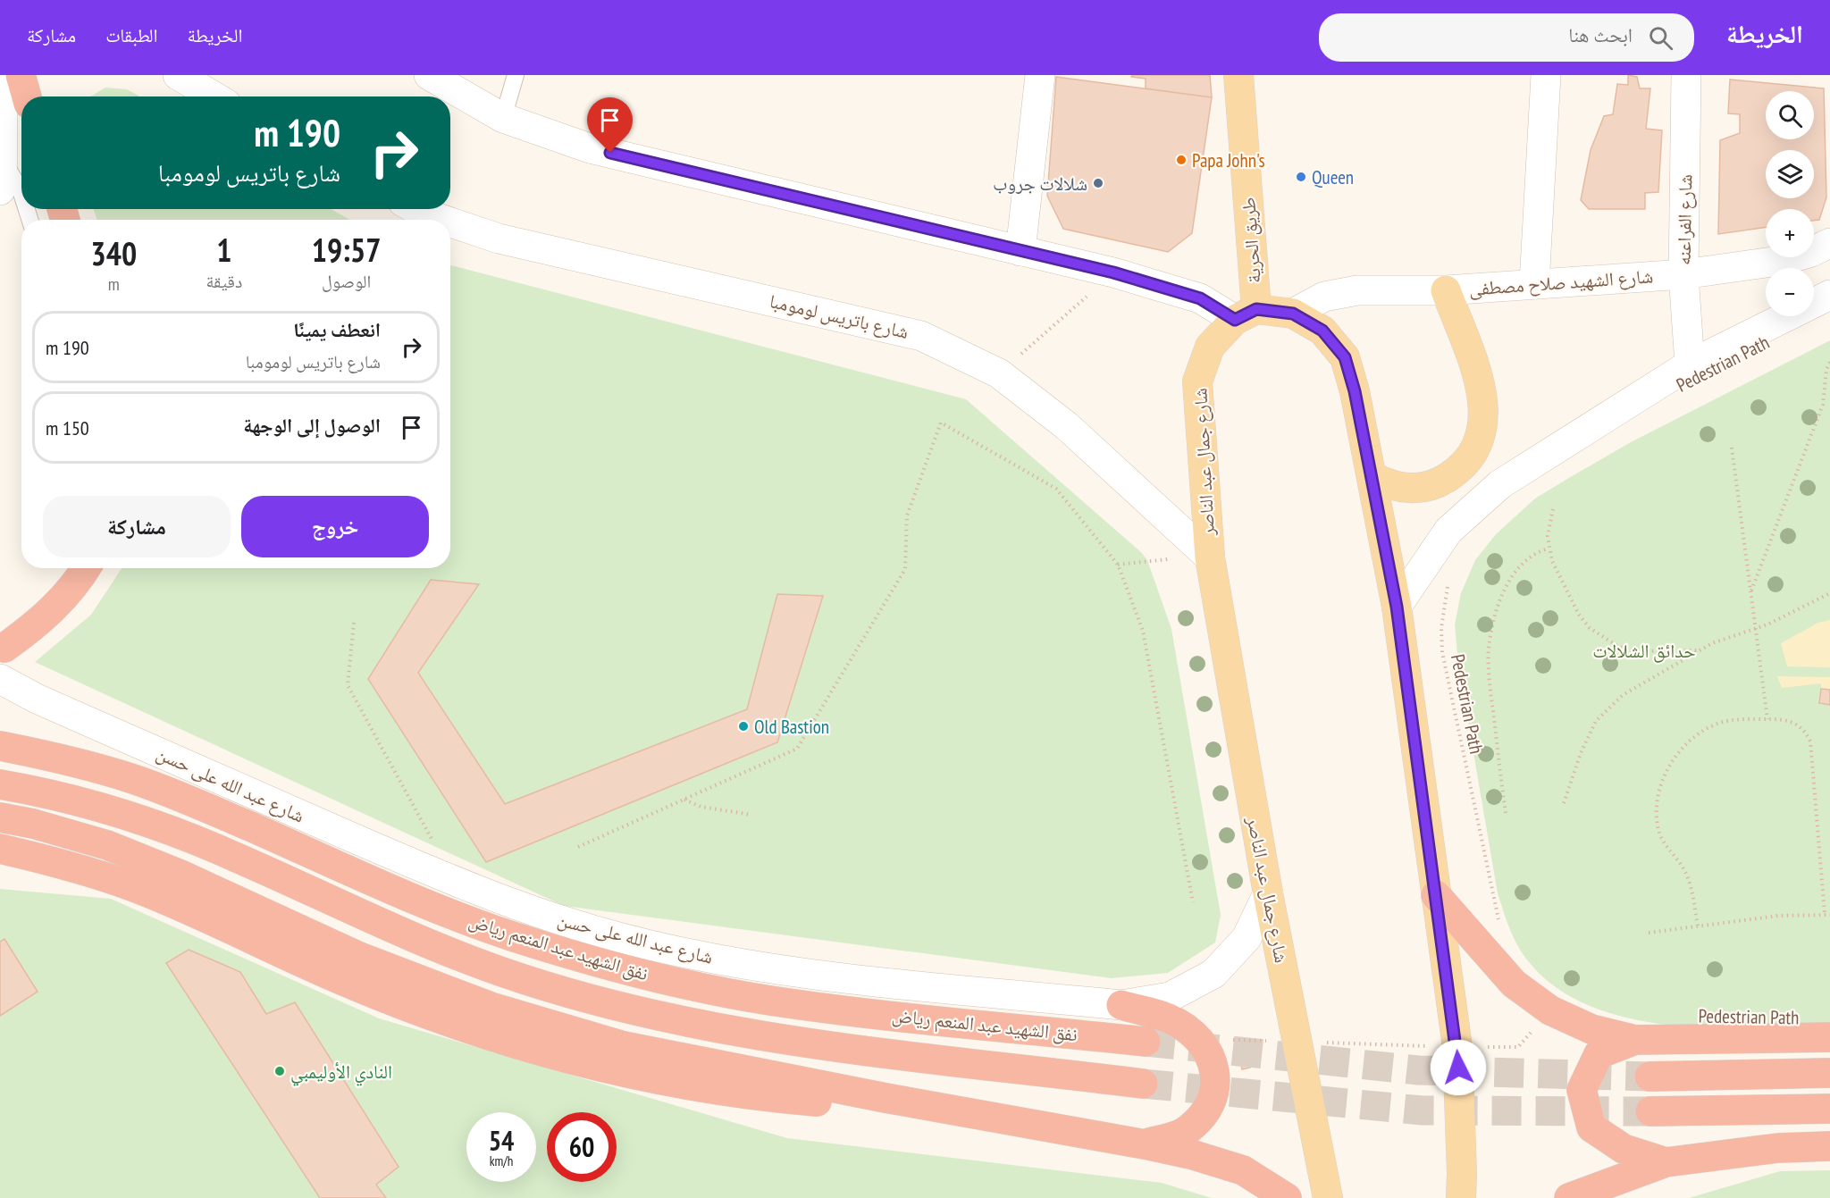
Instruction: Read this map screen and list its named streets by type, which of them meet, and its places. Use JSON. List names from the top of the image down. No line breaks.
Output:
{"streets":{"highway":["نفق الشهيد عبد المنعم رياض"],"main road":["شارع الفراعنه","طريق الحرية","شارع الشهيد صلاح مصطفى","شارع باتريس لومومبا","شارع جمال عبد الناصر","شارع عبد الله على حسن"],"path":["Pedestrian Path"]},"crossings":[["شارع الفراعنه","شارع الشهيد صلاح مصطفى"],["طريق الحرية","شارع جمال عبد الناصر"],["شارع باتريس لومومبا","شارع جمال عبد الناصر"],["شارع جمال عبد الناصر","شارع عبد الله على حسن"]],"parks":["حدائق الشلالات"],"places":["Papa John's","Queen","شلالات جروب","Old Bastion","النادي الأوليمبي"],"page":{"header":"الخريطة","search":"ابحث هنا","nav":["الخريطة","الطبقات","مشاركة"],"map_buttons":["+","−"],"turn":["190 m","شارع باتريس لومومبا"],"eta":["19:57","الوصول","1","دقيقة","340","m"],"list":[{"name":"انعطف يمينًا","note":"شارع باتريس لومومبا","value":"190 m"},{"name":"الوصول إلى الوجهة","value":"150 m"}],"buttons":["خروج","مشاركة"],"speed":"54 km/h","limit":"60"}}
